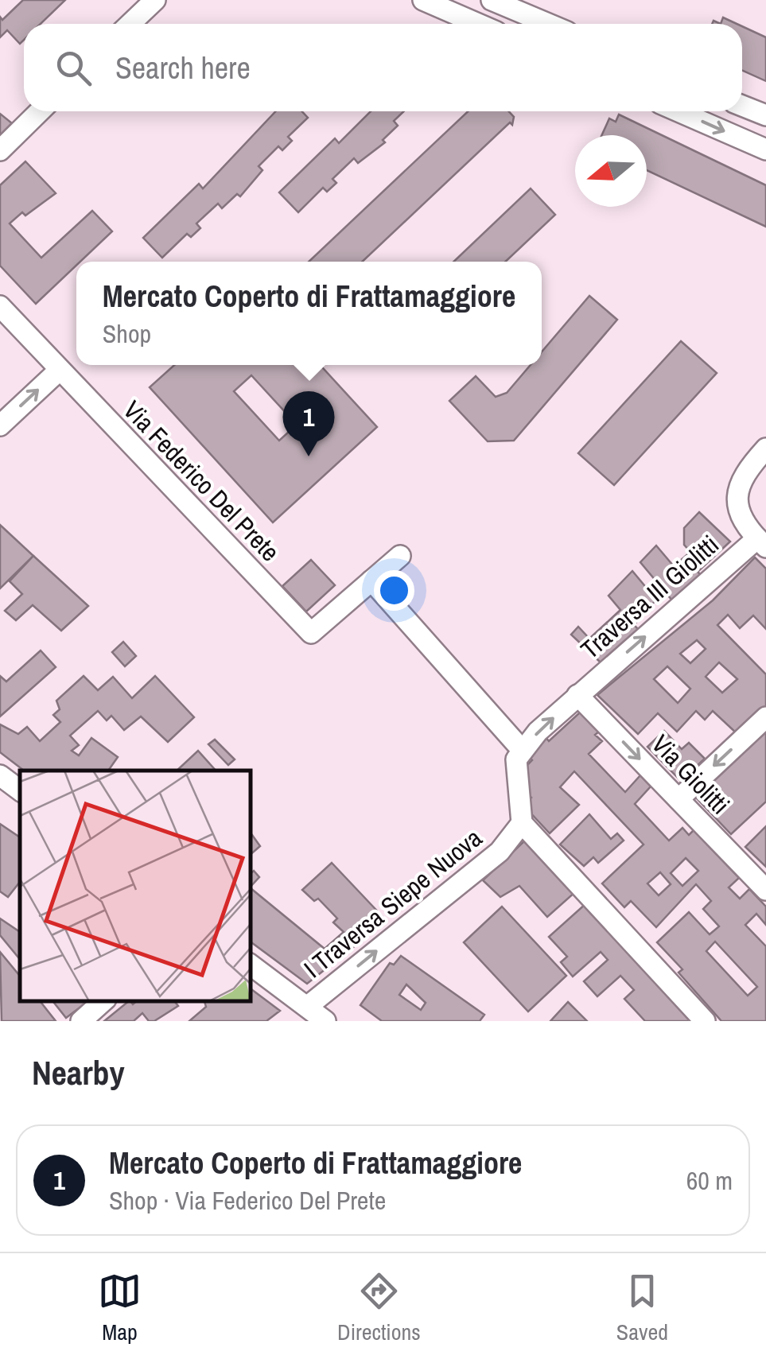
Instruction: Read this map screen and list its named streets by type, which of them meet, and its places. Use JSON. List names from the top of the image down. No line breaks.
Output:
{"streets":{"street":["Via Federico Del Prete","Traversa III Giolitti","Via Giolitti","I Traversa Siepe Nuova"]},"crossings":[["Traversa III Giolitti","Via Giolitti"]],"one_way":["I Traversa Siepe Nuova"],"north":"left","page":{"search":"Search here","popup":["Mercato Coperto di Frattamaggiore","Shop"],"pins":"1","heading":"Nearby","list":[{"mark":"1","name":"Mercato Coperto di Frattamaggiore","note":"Shop · Via Federico Del Prete","value":"60 m"}],"nav":["Map","Directions","Saved"]}}
